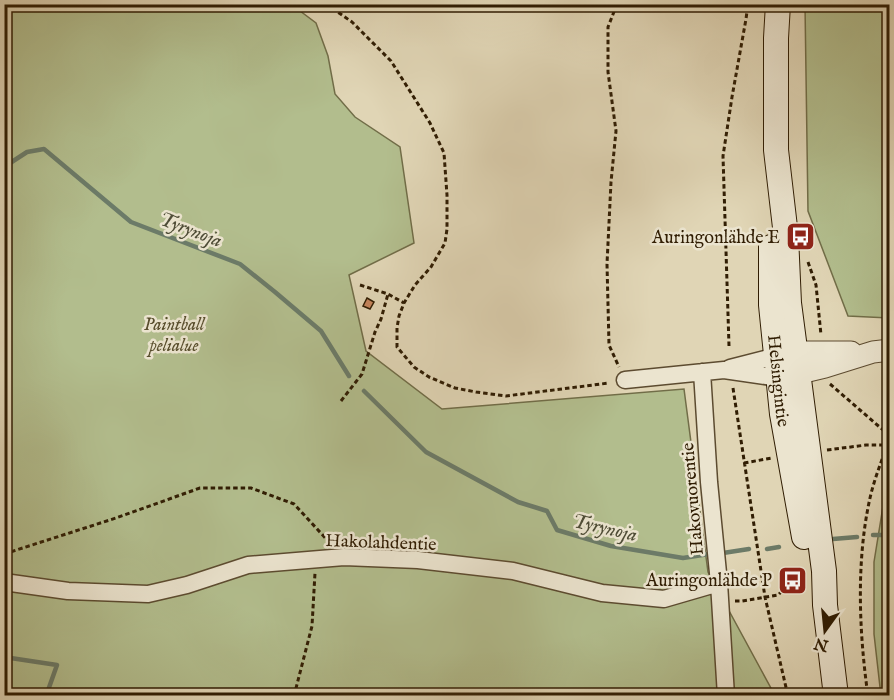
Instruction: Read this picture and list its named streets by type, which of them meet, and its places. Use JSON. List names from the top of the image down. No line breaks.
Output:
{"streets":{"main road":["Helsingintie"],"street":["Hakovuorentie","Hakolahdentie"]},"crossings":[["Hakovuorentie","Hakolahdentie"]],"water":["Tyrynoja"],"parks":["Paintball pelialue"],"places":{"bus stop":["Auringonlähde E","Auringonlähde P"]},"north":"bottom"}
